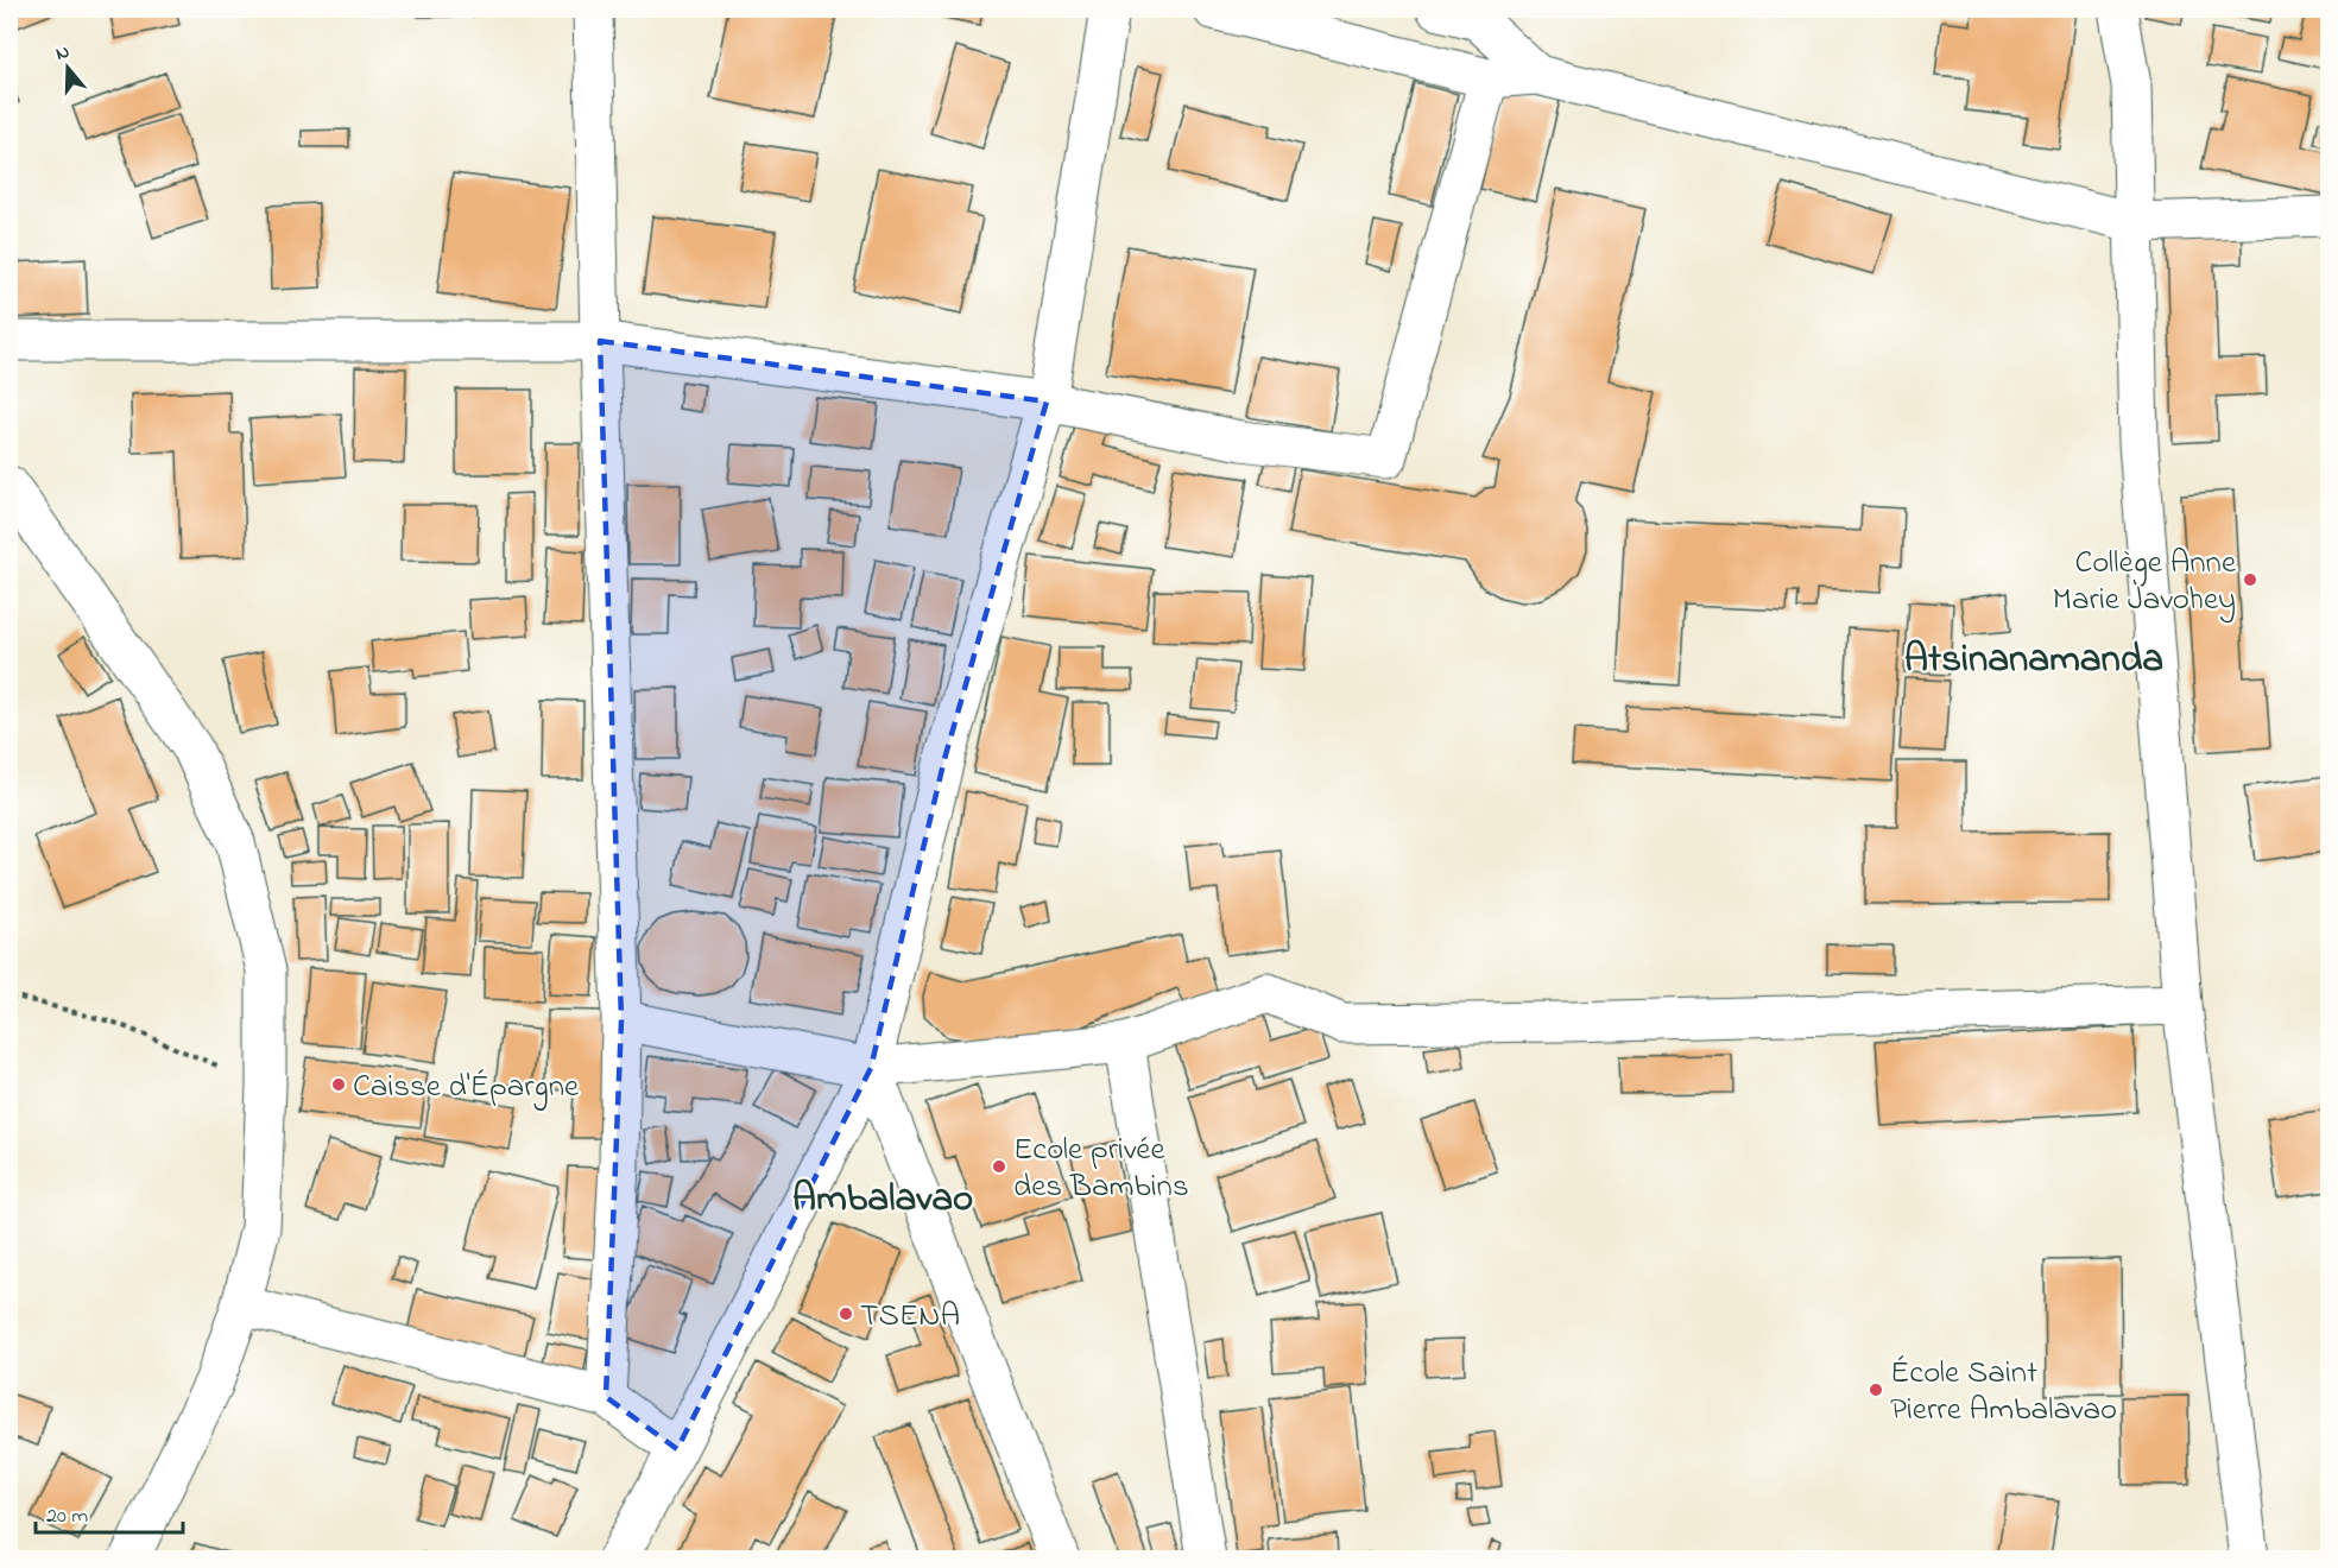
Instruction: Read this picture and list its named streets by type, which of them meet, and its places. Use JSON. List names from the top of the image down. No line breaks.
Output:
{"districts":["Atsinanamanda","Ambalavao"],"places":["Collège Anne Marie Javohey","Caisse d'Épargne","Ecole privée des Bambins","TSENA","École Saint Pierre Ambalavao"],"scale_bar":"20 m","north":"top"}
